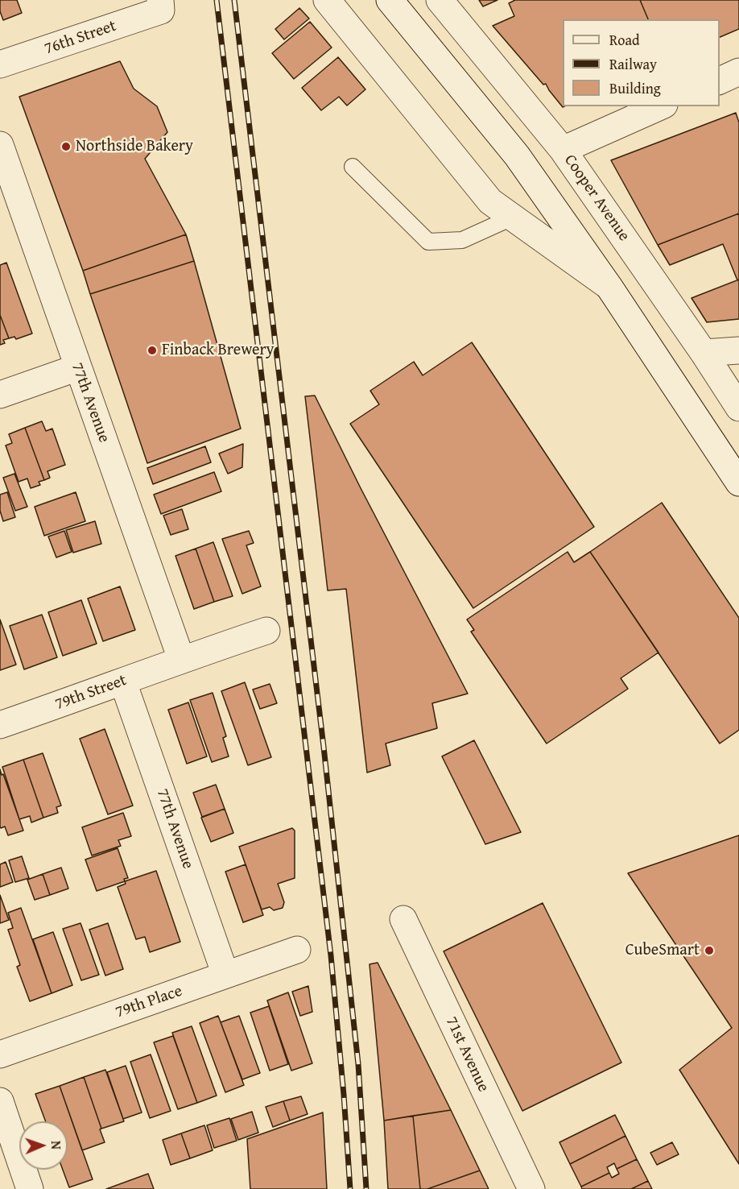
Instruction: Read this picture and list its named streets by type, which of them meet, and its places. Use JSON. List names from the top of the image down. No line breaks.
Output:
{"streets":{"street":["76th Street","Cooper Avenue","77th Avenue","79th Street","79th Place","71st Avenue"]},"crossings":[["77th Avenue","79th Street"],["77th Avenue","79th Place"]],"places":["Northside Bakery","Finback Brewery","CubeSmart"],"legend":["Road","Railway","Building"],"north":"right"}
